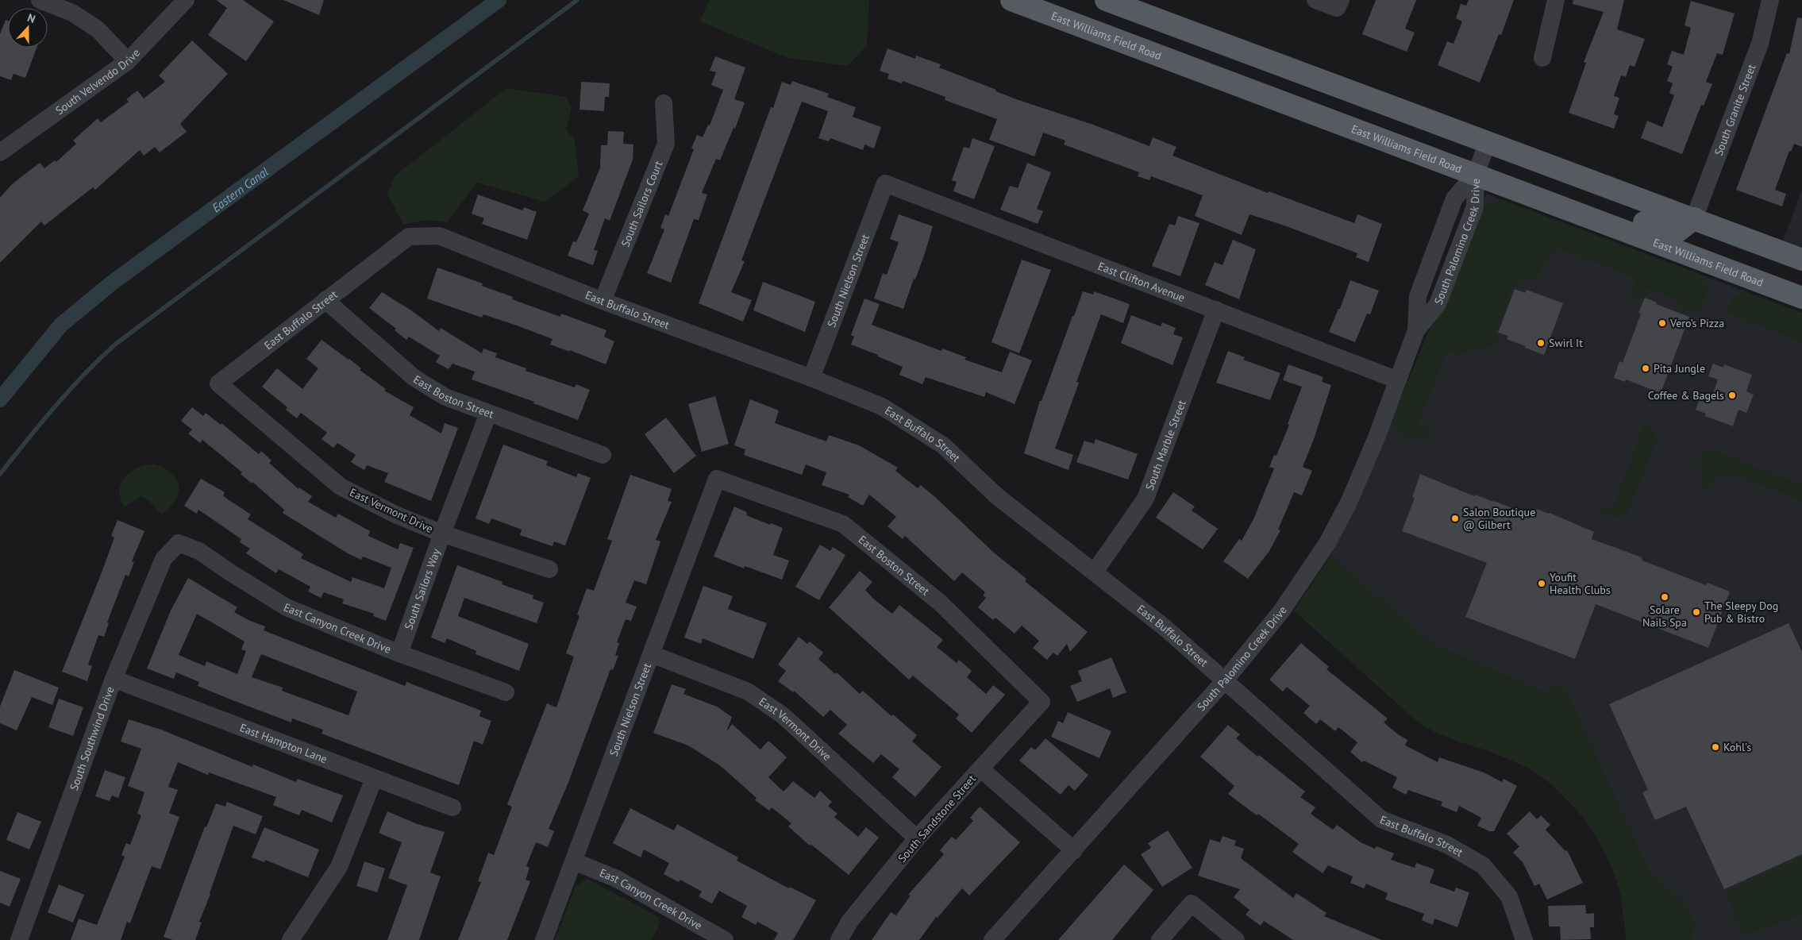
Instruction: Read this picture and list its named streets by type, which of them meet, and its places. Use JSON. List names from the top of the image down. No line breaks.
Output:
{"streets":{"main road":["East Williams Field Road"],"street":["South Velvendo Drive","South Granite Street","South Sailors Court","South Palomino Creek Drive","South Nielson Street","East Clifton Avenue","East Buffalo Street","East Boston Street","South Marble Street","East Vermont Drive","South Sailors Way","East Canyon Creek Drive","South Southwind Drive","East Hampton Lane","South Sandstone Street"]},"crossings":[["East Williams Field Road","South Palomino Creek Drive"],["South Sailors Court","East Buffalo Street"],["South Palomino Creek Drive","East Clifton Avenue"],["South Palomino Creek Drive","East Buffalo Street"],["South Nielson Street","East Clifton Avenue"],["South Nielson Street","East Buffalo Street"],["South Nielson Street","East Boston Street"],["South Nielson Street","East Vermont Drive"],["South Nielson Street","East Canyon Creek Drive"],["East Clifton Avenue","South Marble Street"],["East Buffalo Street","East Boston Street"],["East Buffalo Street","South Marble Street"],["East Buffalo Street","East Vermont Drive"],["East Boston Street","South Sailors Way"],["East Boston Street","South Sandstone Street"],["East Vermont Drive","South Sailors Way"],["East Vermont Drive","South Sandstone Street"],["South Sailors Way","East Canyon Creek Drive"],["East Canyon Creek Drive","South Southwind Drive"],["South Southwind Drive","East Hampton Lane"]],"water":["Eastern Canal"],"places":["Vero’s Pizza","Swirl It","Pita Jungle","Coffee & Bagels","Salon Boutique @ Gilbert","Youfit Health Clubs","Solare Nails Spa","The Sleepy Dog Pub & Bistro","Kohl's"],"north":"top"}
